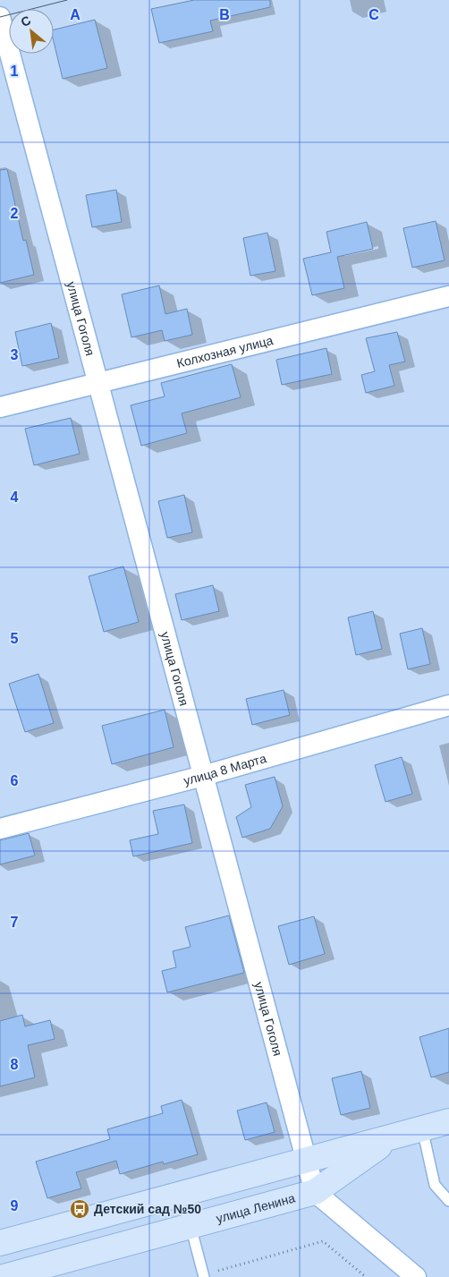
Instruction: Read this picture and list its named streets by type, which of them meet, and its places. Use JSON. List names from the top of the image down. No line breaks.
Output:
{"streets":{"main road":["улица Ленина"],"street":["улица Гоголя","Колхозная улица","улица 8 Марта"]},"crossings":[["улица Гоголя","Колхозная улица"],["улица Гоголя","улица 8 Марта"],["улица Гоголя","улица Ленина"]],"places":{"bus stop":["Детский сад №50"]},"north":"top left","grid":{"columns":["A","B","C"],"rows":["1","2","3","4","5","6","7","8","9"]}}
